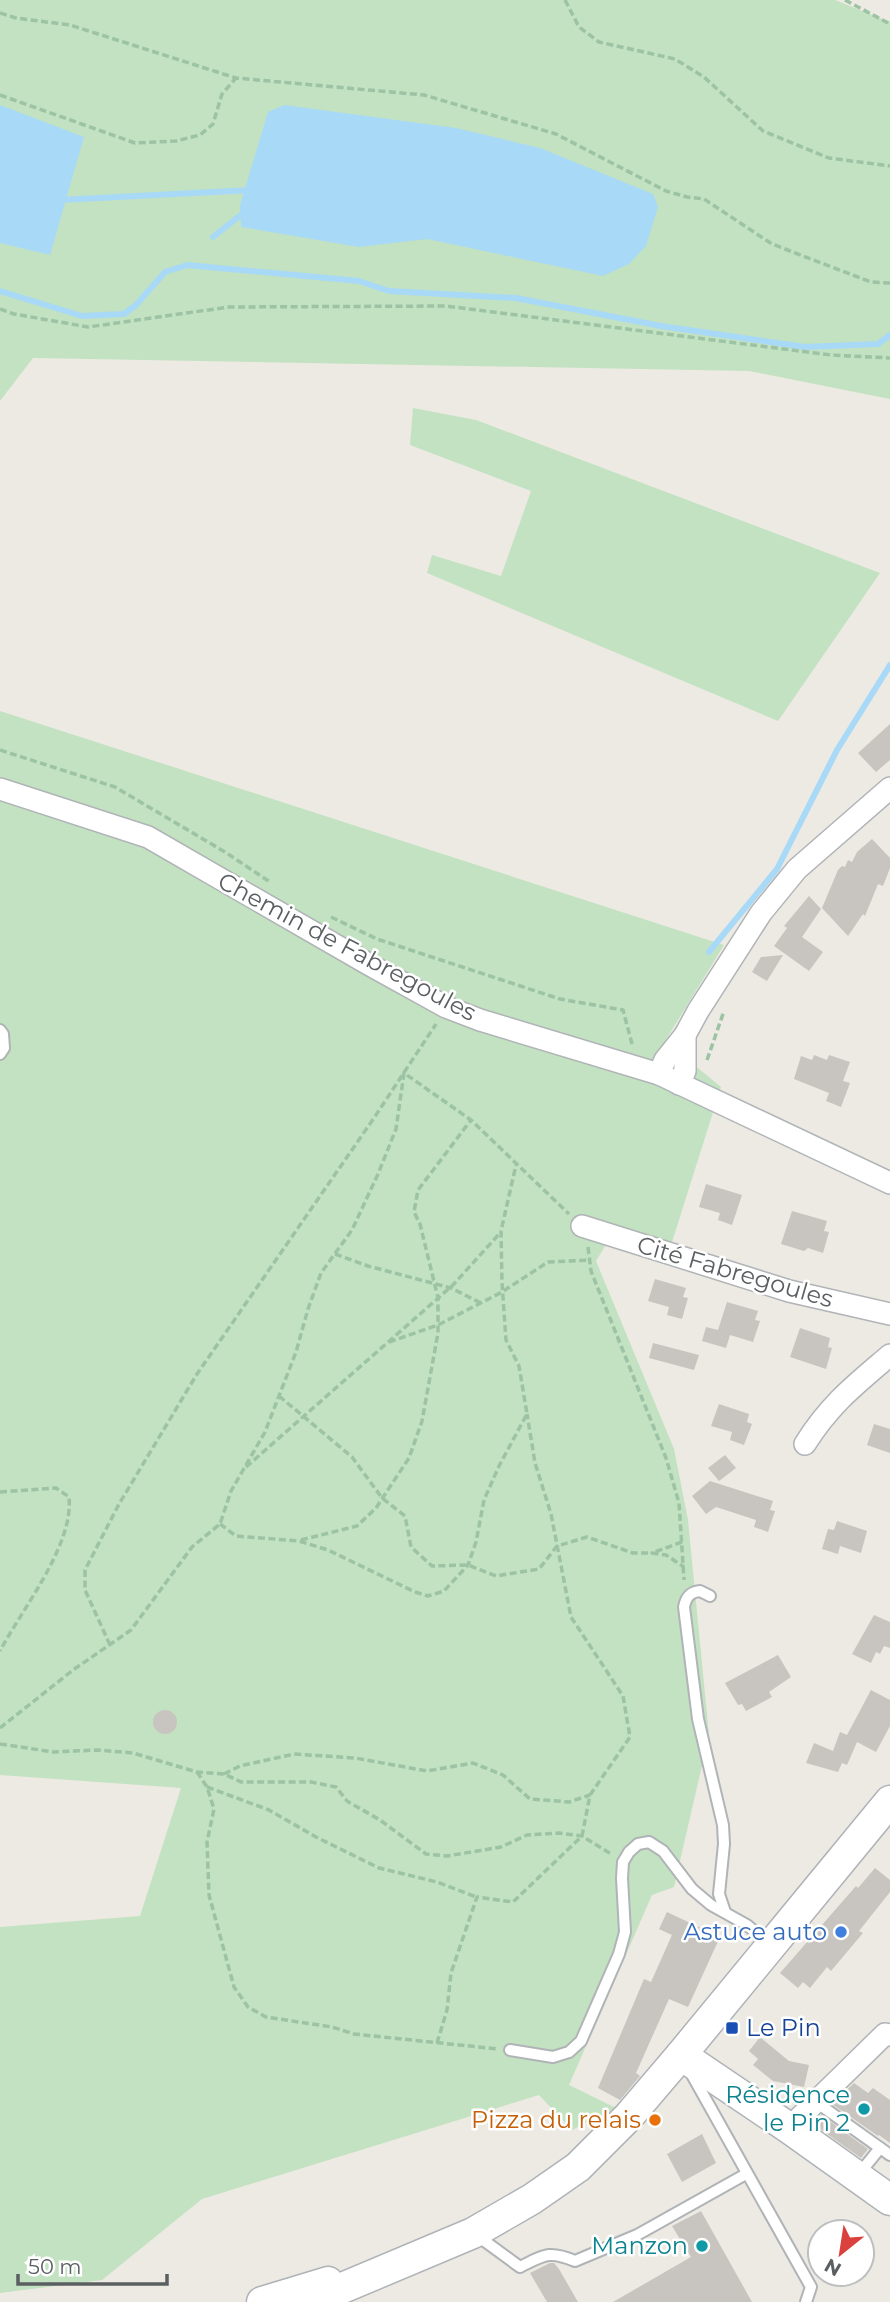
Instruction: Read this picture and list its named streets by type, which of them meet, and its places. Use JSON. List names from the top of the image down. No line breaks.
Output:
{"streets":{"street":["Chemin de Fabregoules","Cité Fabregoules"]},"places":{"other":["Astuce auto","Résidence le Pin 2","Pizza du relais","Manzon"],"transit":["Le Pin"]},"scale_bar":"50 m","north":"bottom left"}
